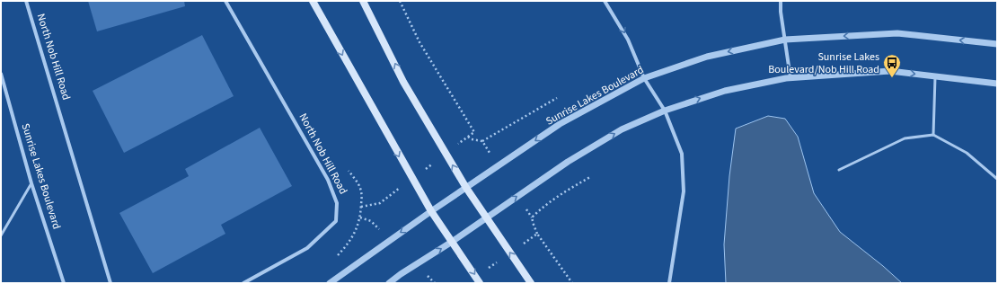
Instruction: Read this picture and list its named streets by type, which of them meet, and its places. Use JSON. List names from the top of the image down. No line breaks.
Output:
{"streets":{"street":["North Nob Hill Road","Sunrise Lakes Boulevard"]},"places":{"bus stop":["Sunrise Lakes Boulevard/Nob Hill Road"]}}
